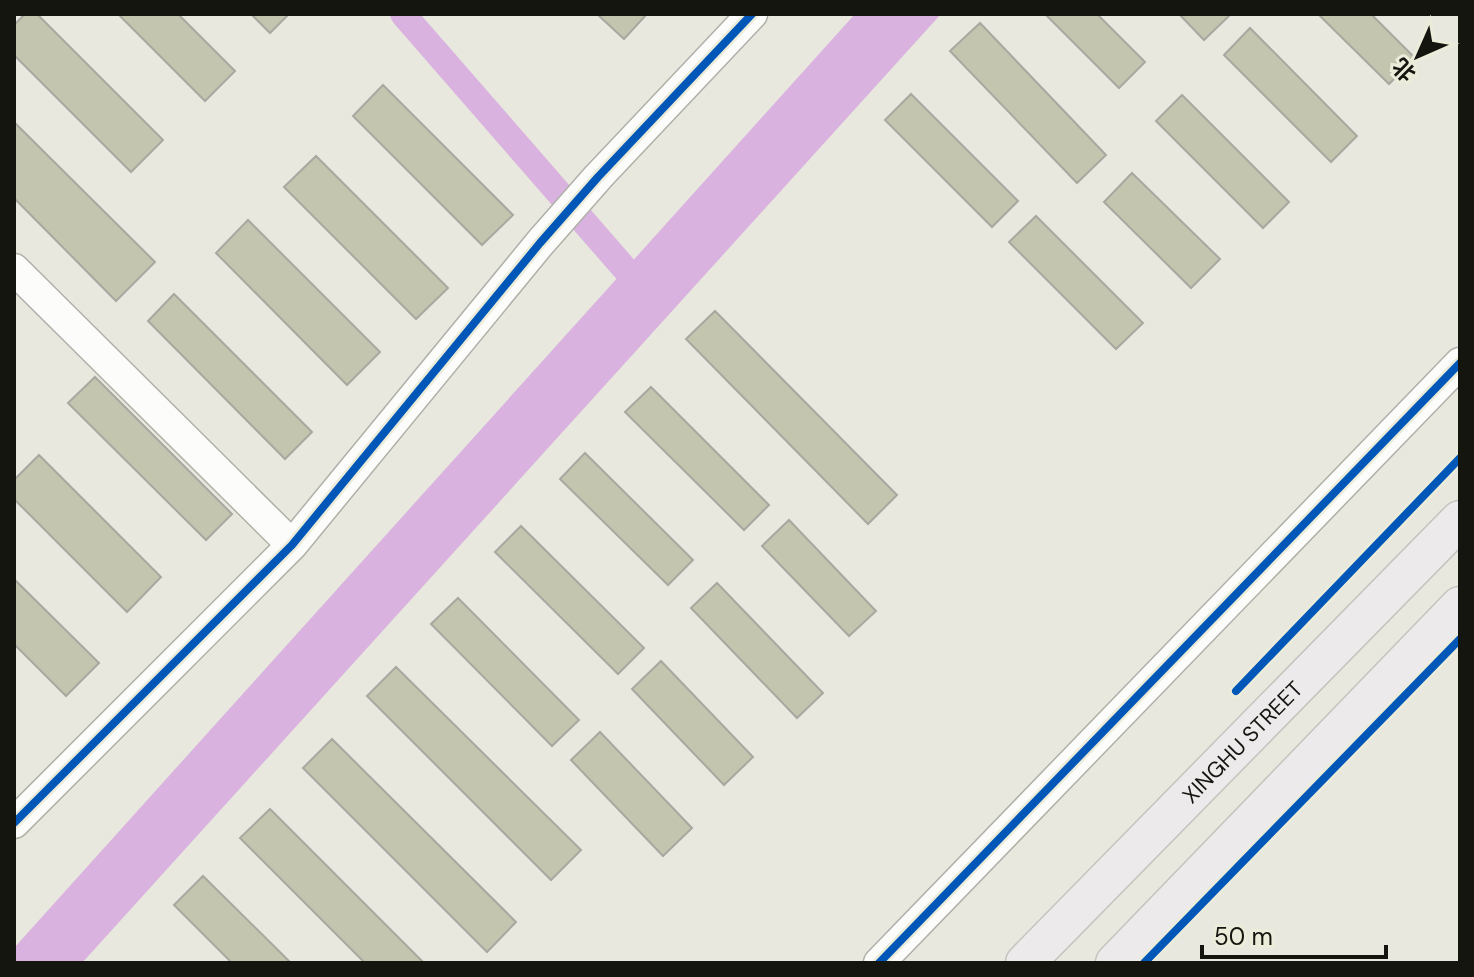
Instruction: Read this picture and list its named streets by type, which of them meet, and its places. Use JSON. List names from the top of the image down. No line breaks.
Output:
{"streets":{"main road":["XINGHU STREET"]},"scale_bar":"50 m","north":"bottom left"}
